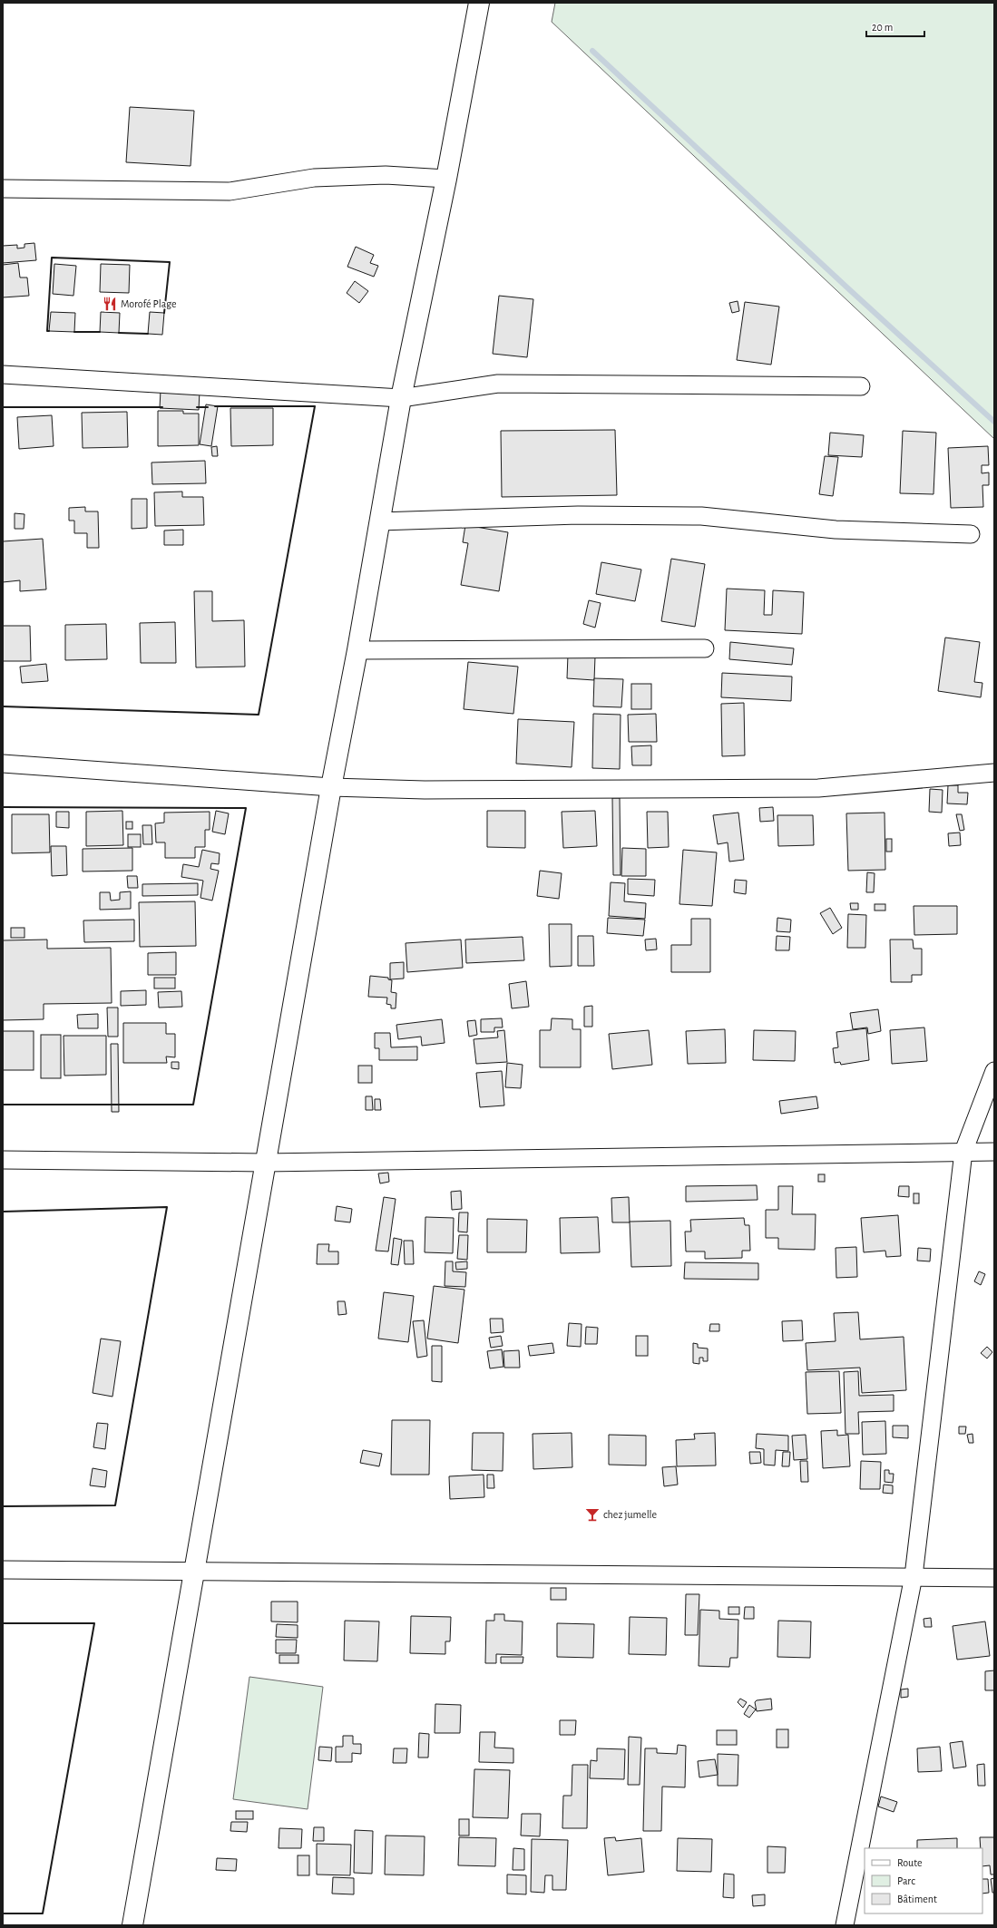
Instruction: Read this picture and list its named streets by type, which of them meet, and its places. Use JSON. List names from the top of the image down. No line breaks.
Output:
{"places":{"restaurant":["Morofé Plage"],"bar":["chez jumelle"]},"legend":["Route","Parc","Bâtiment"],"scale_bar":"20 m"}
